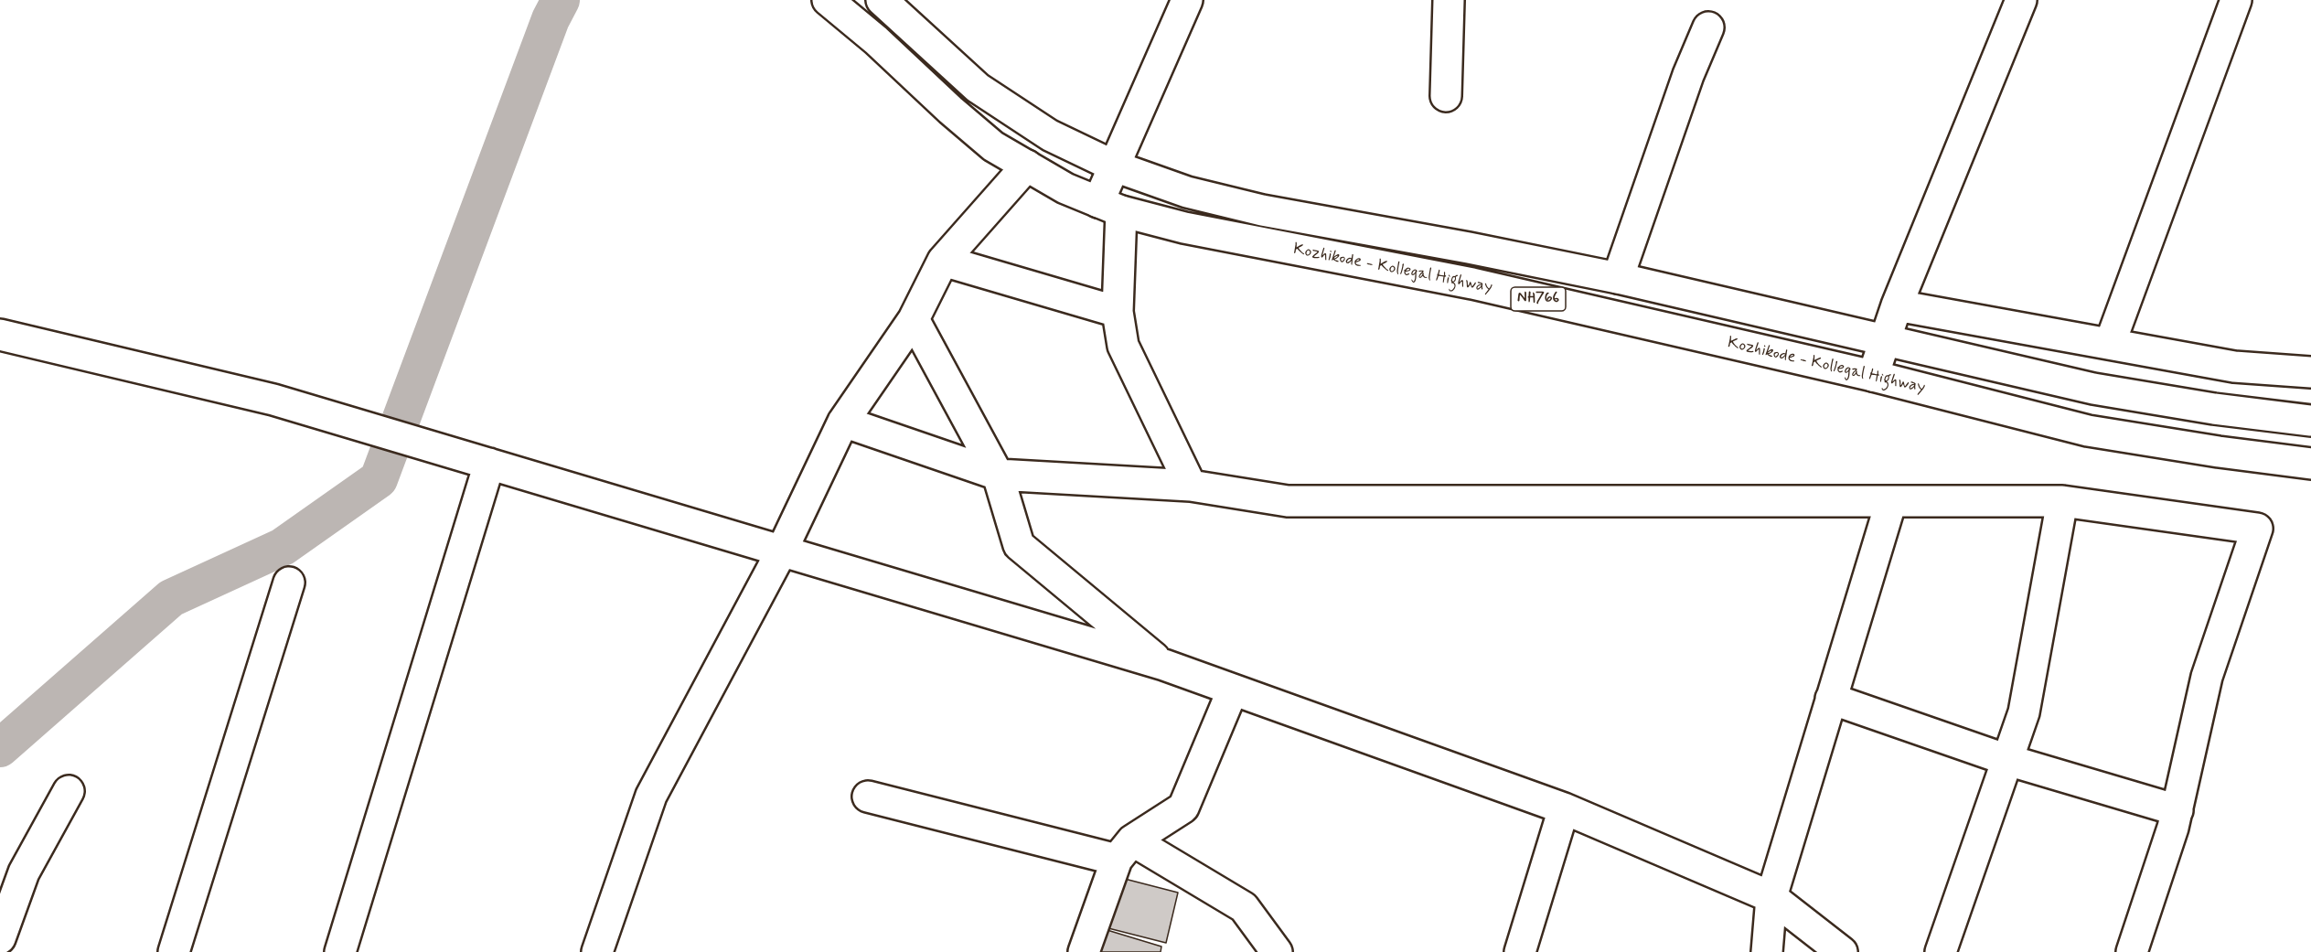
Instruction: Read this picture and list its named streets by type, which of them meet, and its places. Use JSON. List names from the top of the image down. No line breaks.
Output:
{"streets":{"main road":["Kozhikode - Kollegal Highway","NH766"]}}
